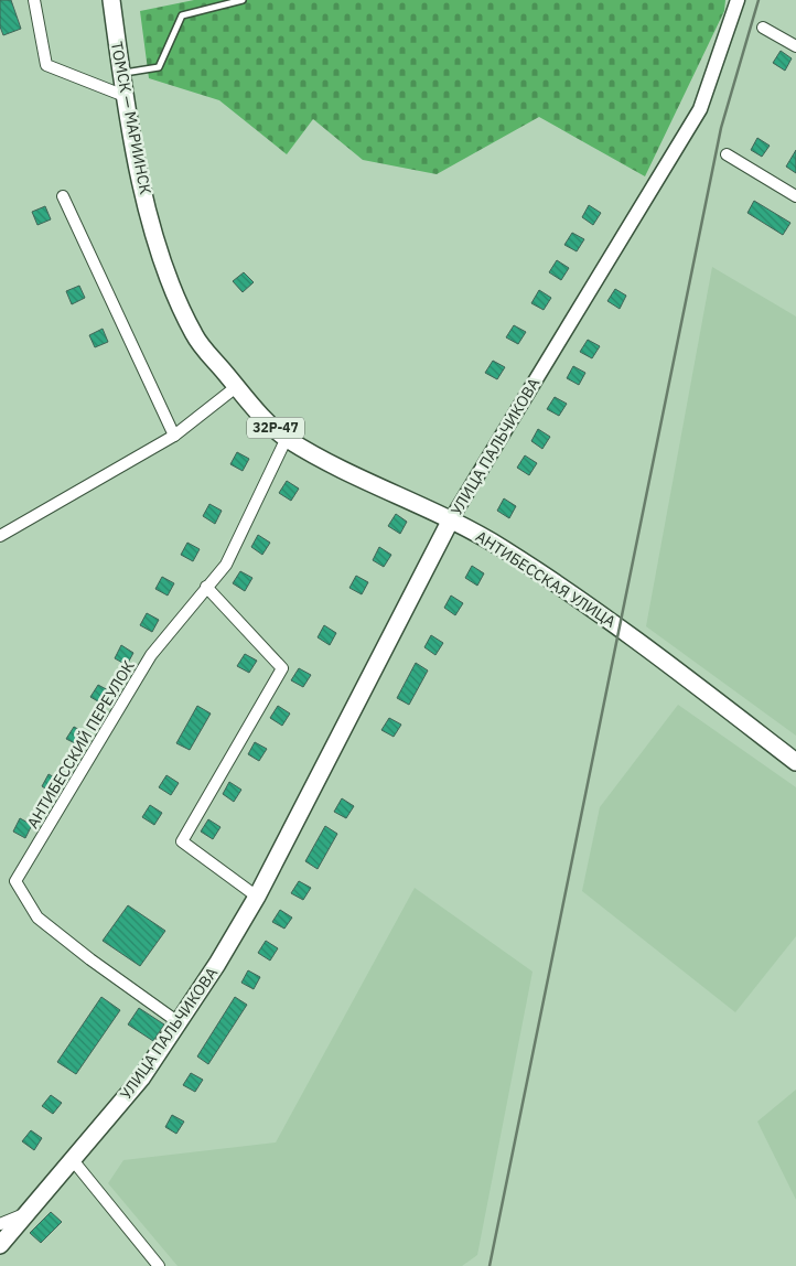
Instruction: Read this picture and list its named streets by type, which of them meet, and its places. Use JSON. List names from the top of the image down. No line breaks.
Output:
{"streets":{"main road":["ТОМСК — МАРИИНСК","32Р-47","УЛИЦА ПАЛЬЧИКОВА","АНТИБЕССКАЯ УЛИЦА"],"street":["АНТИБЕССКИЙ ПЕРЕУЛОК"]},"crossings":[["ТОМСК — МАРИИНСК","АНТИБЕССКАЯ УЛИЦА"],["УЛИЦА ПАЛЬЧИКОВА","АНТИБЕССКАЯ УЛИЦА"],["УЛИЦА ПАЛЬЧИКОВА","АНТИБЕССКИЙ ПЕРЕУЛОК"],["АНТИБЕССКАЯ УЛИЦА","АНТИБЕССКИЙ ПЕРЕУЛОК"]]}
